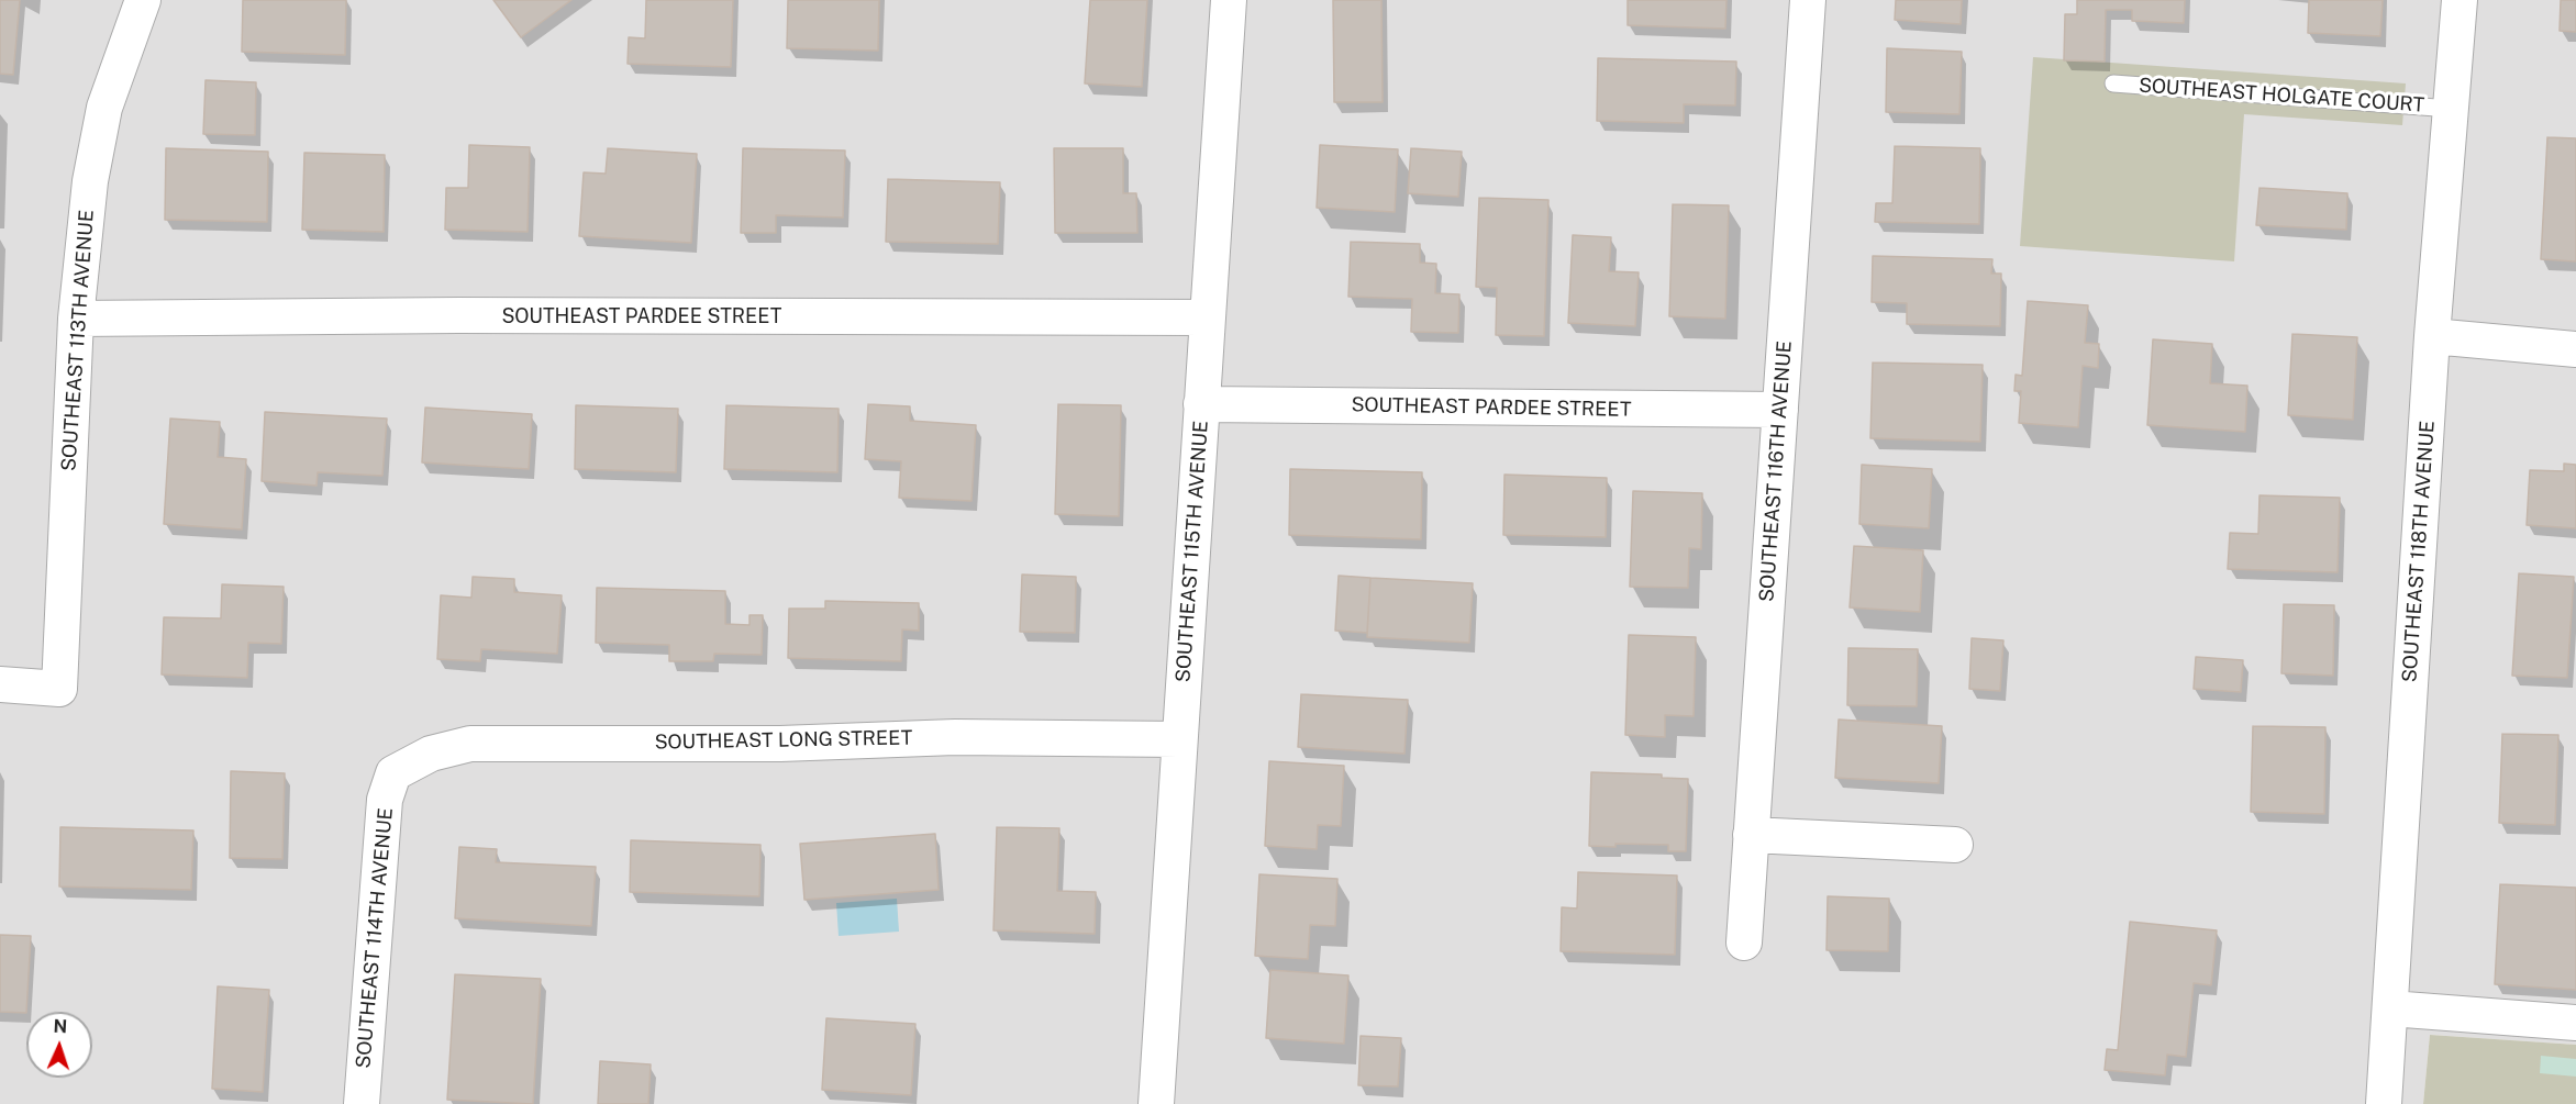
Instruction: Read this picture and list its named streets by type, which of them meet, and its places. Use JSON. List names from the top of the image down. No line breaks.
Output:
{"streets":{"street":["SOUTHEAST PARDEE STREET","SOUTHEAST 113TH AVENUE","SOUTHEAST 116TH AVENUE","SOUTHEAST 115TH AVENUE","SOUTHEAST 118TH AVENUE","SOUTHEAST LONG STREET","SOUTHEAST 114TH AVENUE"],"lane":["SOUTHEAST HOLGATE COURT"]},"crossings":[["SOUTHEAST HOLGATE COURT","SOUTHEAST 118TH AVENUE"],["SOUTHEAST PARDEE STREET","SOUTHEAST 113TH AVENUE"],["SOUTHEAST PARDEE STREET","SOUTHEAST 116TH AVENUE"],["SOUTHEAST PARDEE STREET","SOUTHEAST 115TH AVENUE"],["SOUTHEAST 115TH AVENUE","SOUTHEAST LONG STREET"],["SOUTHEAST LONG STREET","SOUTHEAST 114TH AVENUE"]],"north":"top"}
